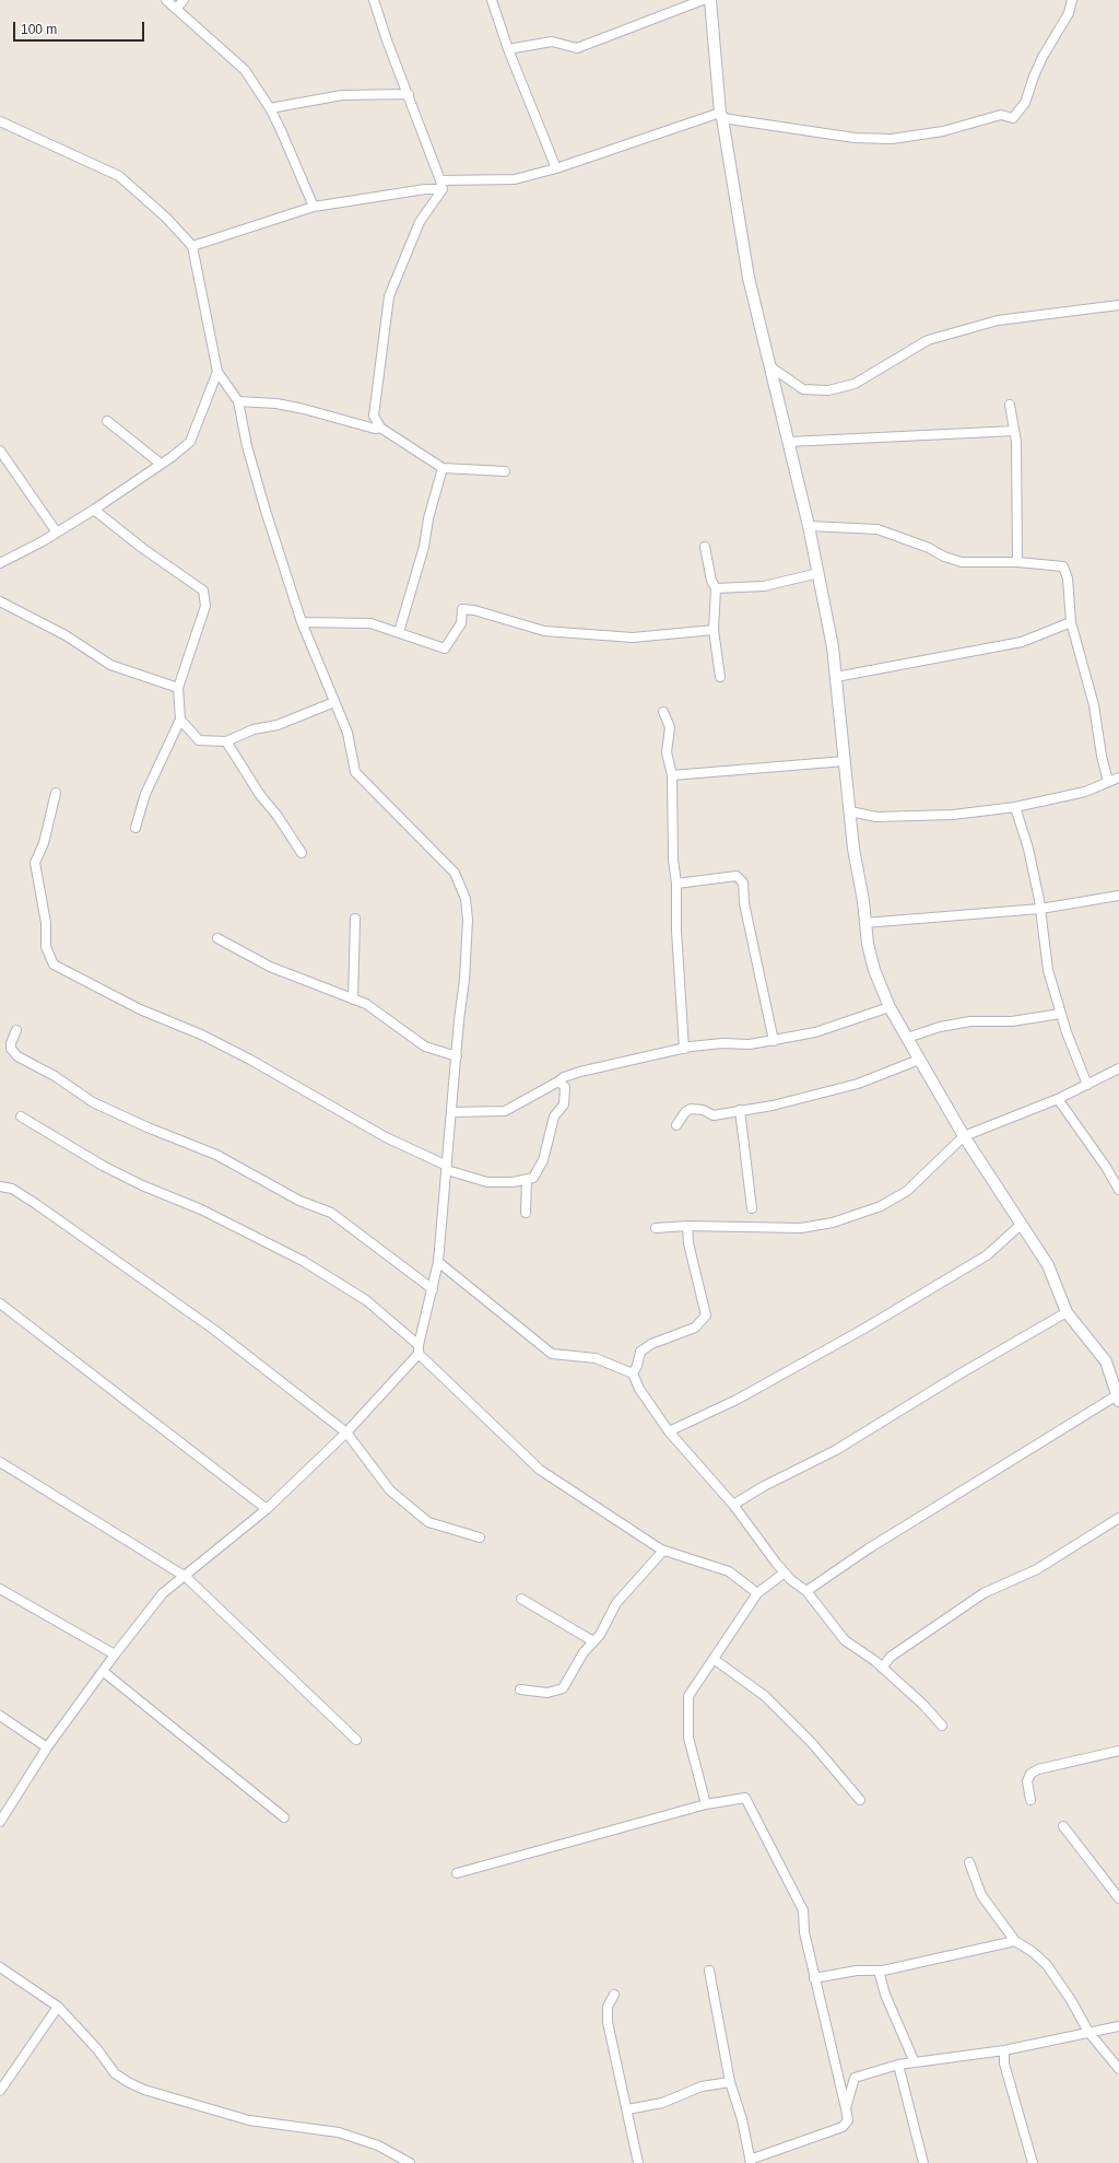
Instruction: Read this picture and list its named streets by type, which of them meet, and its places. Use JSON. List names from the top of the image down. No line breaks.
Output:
{"scale_bar":"100 m"}
